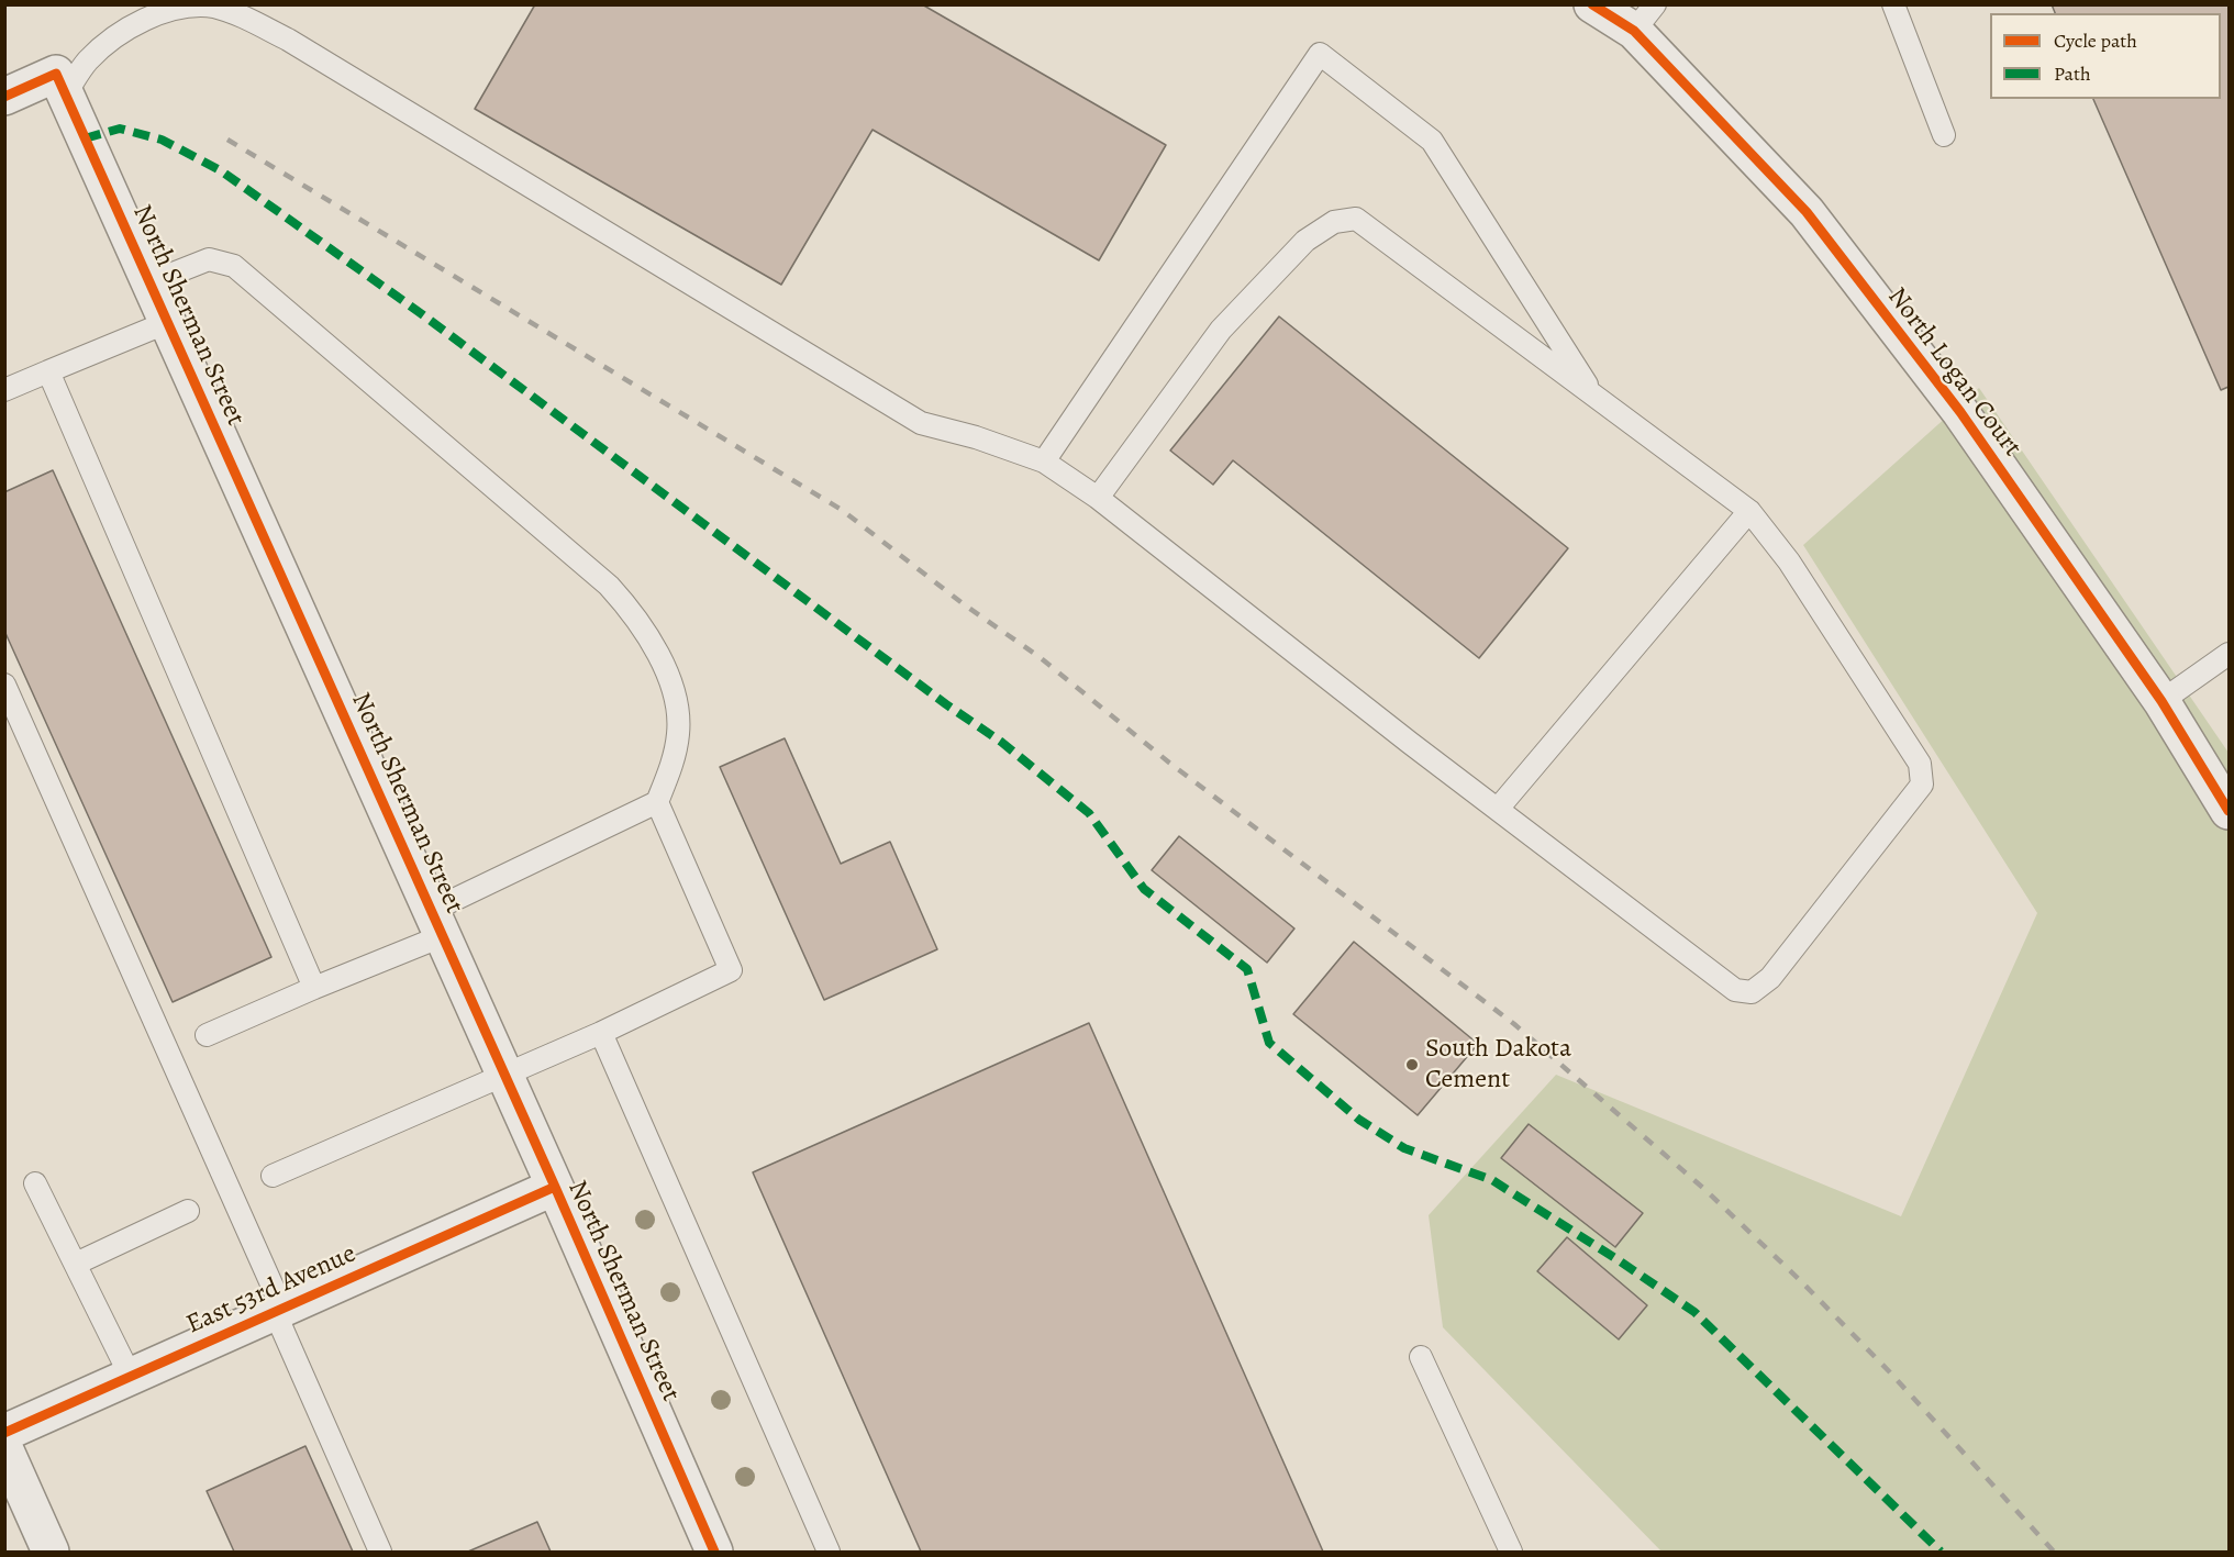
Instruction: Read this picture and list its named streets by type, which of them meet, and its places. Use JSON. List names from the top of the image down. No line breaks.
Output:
{"streets":{"street":["North Sherman Street","North Logan Court","East 53rd Avenue"]},"crossings":[["North Sherman Street","East 53rd Avenue"]],"places":["South Dakota Cement"],"legend":["Cycle path","Path"]}
